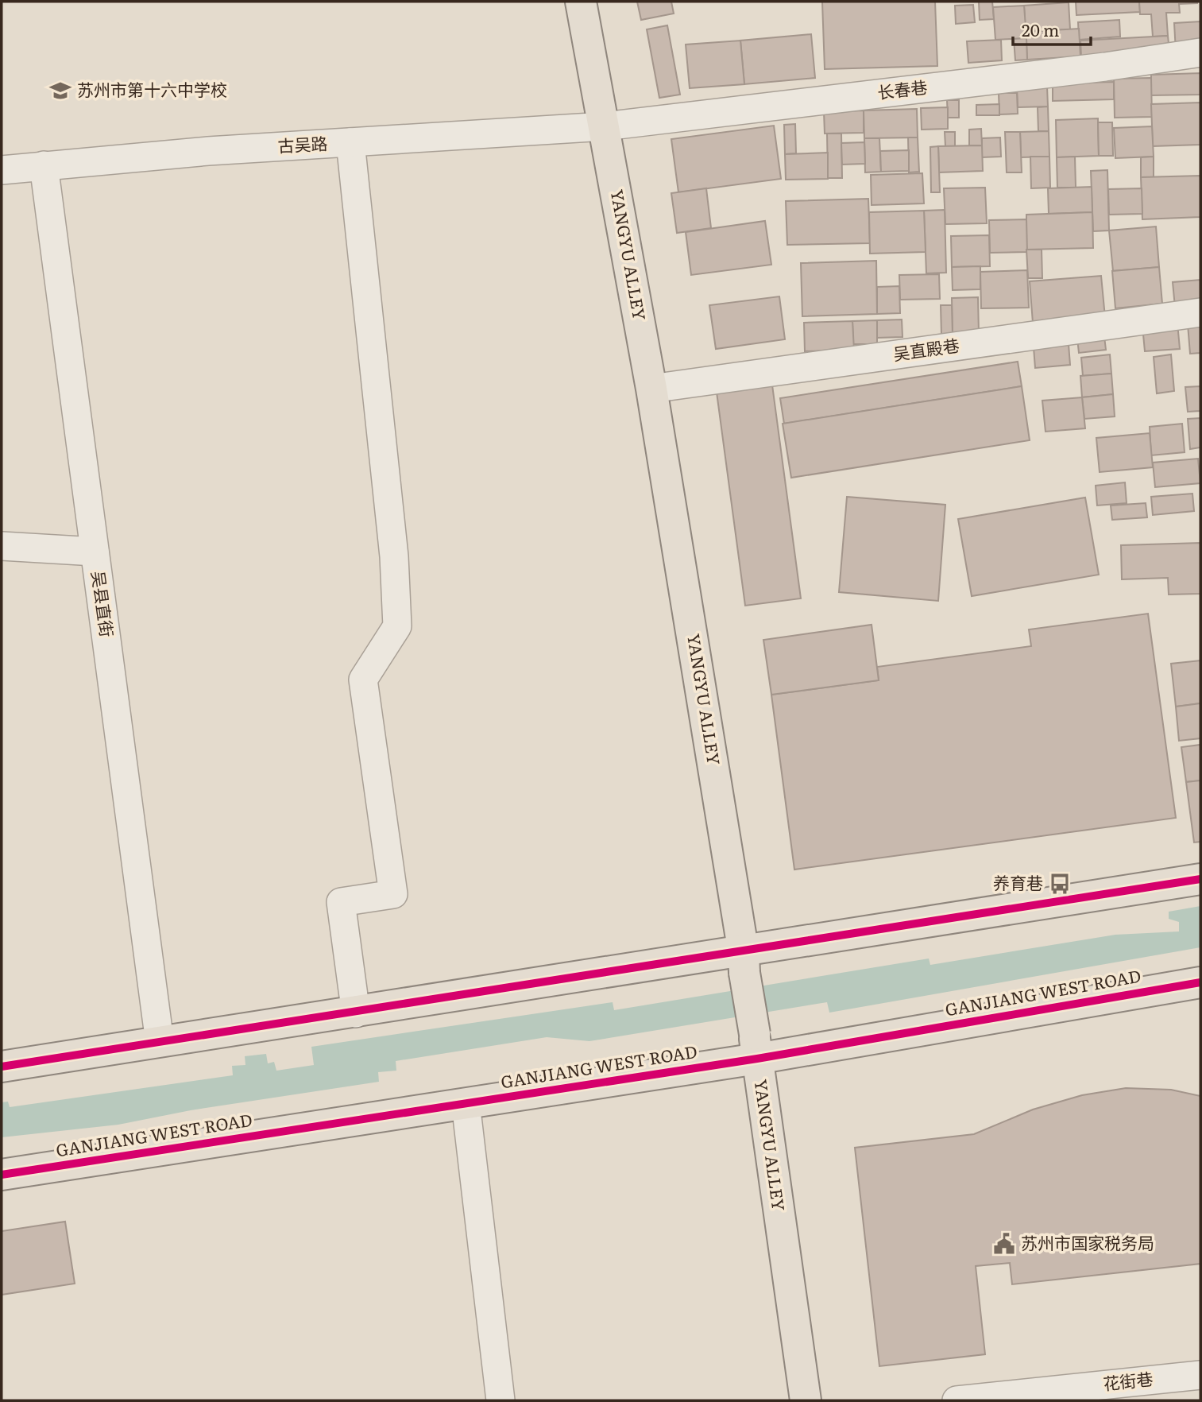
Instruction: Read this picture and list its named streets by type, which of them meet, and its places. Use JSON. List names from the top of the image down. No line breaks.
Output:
{"streets":{"main road":["YANGYU ALLEY","GANJIANG WEST ROAD"],"street":["长春巷","古吴路","吴直殿巷","吴县直街","花街巷"]},"crossings":[["长春巷","古吴路"],["长春巷","YANGYU ALLEY"],["古吴路","YANGYU ALLEY"],["古吴路","吴县直街"],["YANGYU ALLEY","吴直殿巷"],["YANGYU ALLEY","GANJIANG WEST ROAD"]],"places":{"school or university":["苏州市第十六中学校"],"bus stop":["养育巷"],"public building":["苏州市国家税务局"]},"scale_bar":"20 m"}
